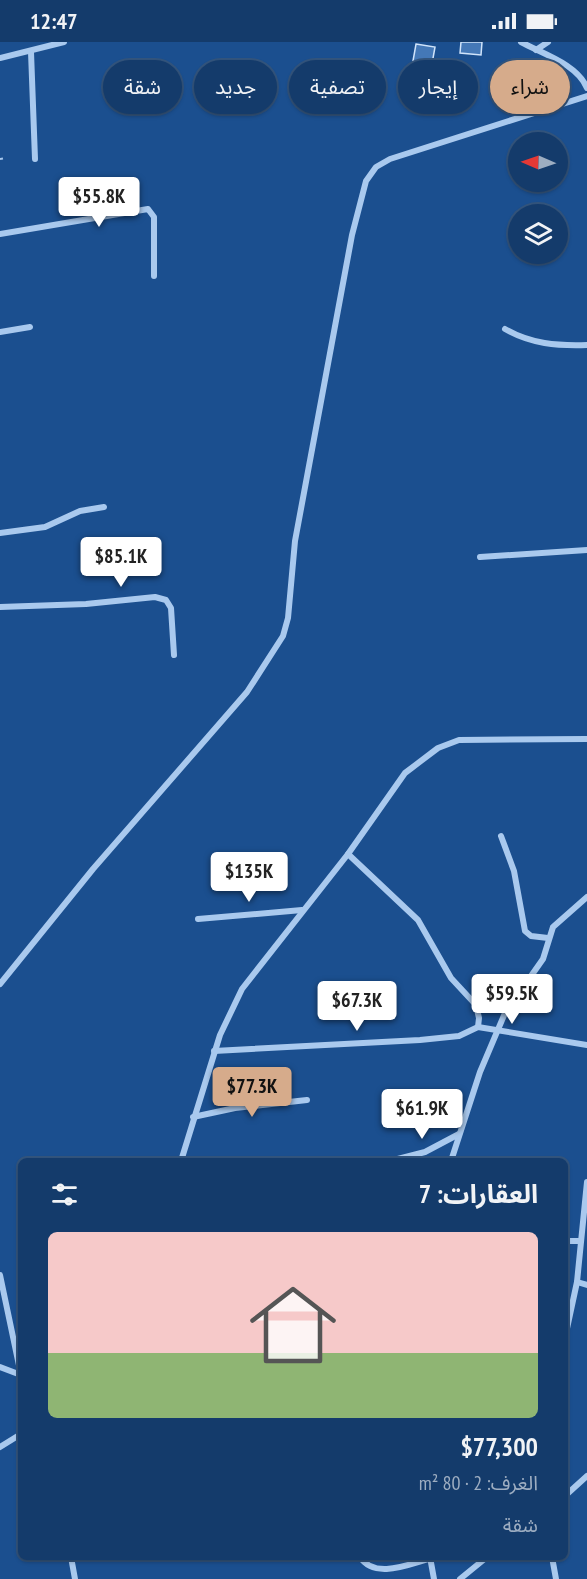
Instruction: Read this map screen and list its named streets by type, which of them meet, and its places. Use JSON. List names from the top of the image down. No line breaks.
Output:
{"north":"left","page":{"status":"12:47","chip":["شراء","إيجار","تصفية","جديد","شقة"],"price":["$55.8K","$85.1K","$135K","$59.5K","$67.3K","$77.3K","$61.9K"],"heading":"العقارات: 7","list":[{"name":"$77,300","note":"الغرف: 2 · 80 m² · شقة"}]}}
